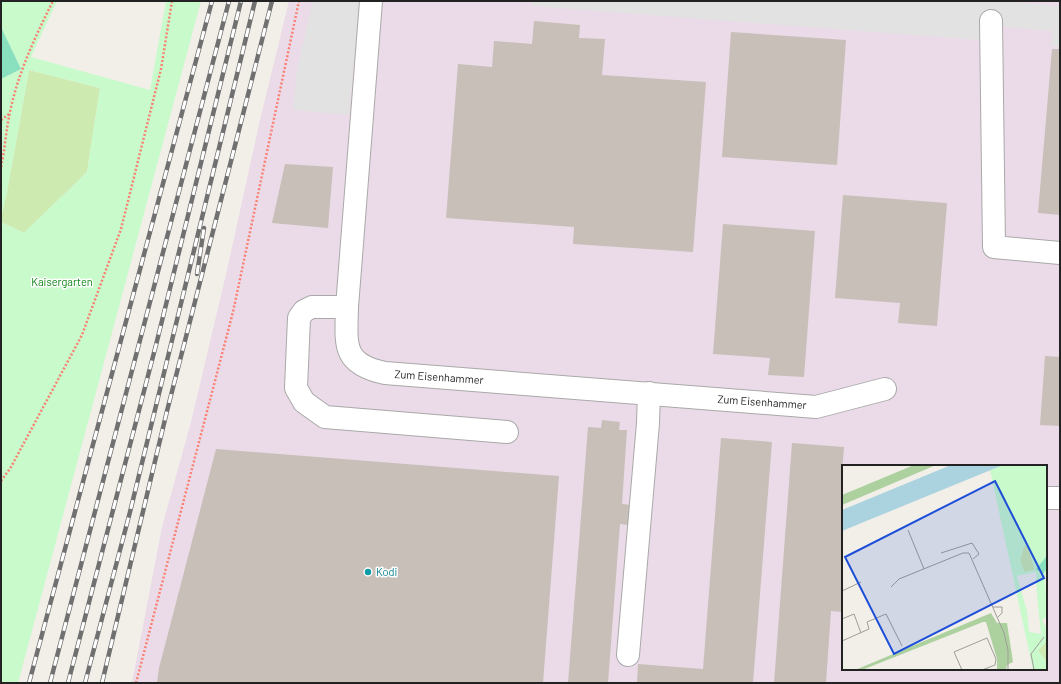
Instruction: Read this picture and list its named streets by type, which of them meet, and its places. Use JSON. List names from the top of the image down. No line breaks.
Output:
{"streets":{"street":["Zum Eisenhammer"]},"parks":["Kaisergarten"],"places":["Kodi"]}
